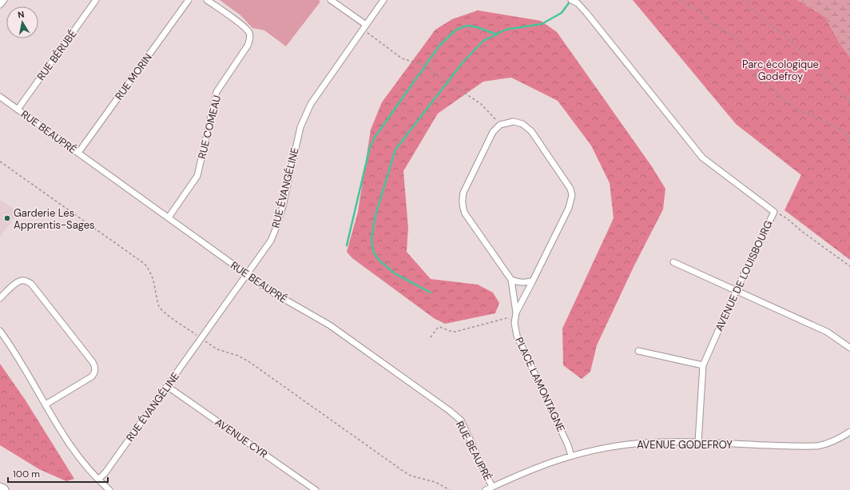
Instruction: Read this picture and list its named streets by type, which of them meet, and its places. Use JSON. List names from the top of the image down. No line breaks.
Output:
{"streets":{"street":["RUE BÉRUBÉ","RUE MORIN","RUE COMEAU","RUE BEAUPRÉ","RUE ÉVANGÉLINE","AVENUE DE LOUISBOURG","PLACE LAMONTAGNE","AVENUE CYR","AVENUE GODEFROY"]},"crossings":[["RUE BÉRUBÉ","RUE BEAUPRÉ"],["RUE MORIN","RUE BEAUPRÉ"],["RUE COMEAU","RUE BEAUPRÉ"],["RUE BEAUPRÉ","RUE ÉVANGÉLINE"],["RUE BEAUPRÉ","AVENUE GODEFROY"],["RUE ÉVANGÉLINE","AVENUE CYR"],["AVENUE DE LOUISBOURG","AVENUE GODEFROY"],["PLACE LAMONTAGNE","AVENUE GODEFROY"]],"parks":["Parc écologique Godefroy"],"places":["Garderie Les Apprentis-Sages"],"scale_bar":"100 m","north":"top"}
